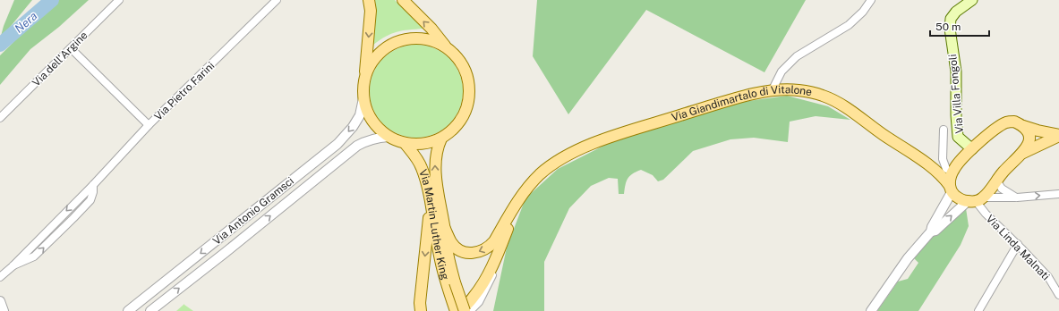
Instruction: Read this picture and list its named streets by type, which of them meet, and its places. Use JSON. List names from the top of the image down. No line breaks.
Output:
{"streets":{"main road":["Via Villa Fongoli","Via Giandimartalo di Vitalone","Via Martin Luther King"],"street":["Via dell'Argine","Via Pietro Farini","Via Antonio Gramsci","Via Linda Malnati"]},"crossings":[["Via Giandimartalo di Vitalone","Via Linda Malnati"],["Via Antonio Gramsci","Via Martin Luther King"]],"water":["Nera"],"scale_bar":"50 m"}
